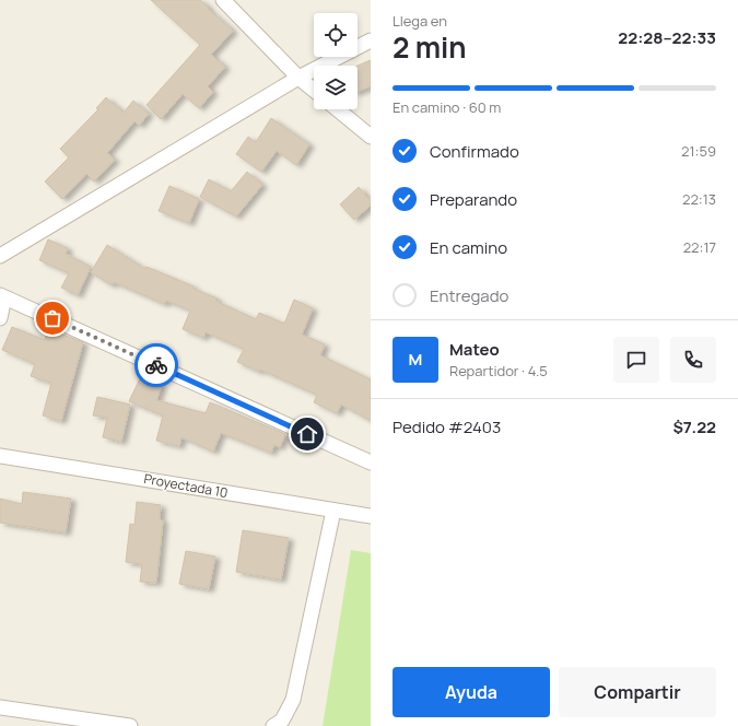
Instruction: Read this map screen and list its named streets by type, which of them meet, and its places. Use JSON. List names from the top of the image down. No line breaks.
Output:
{"streets":{"street":["Proyectada 10"]},"page":{"heading":["2 min","Llega en","22:28–22:33"],"panel":["Mateo","Repartidor · 4.5","Pedido #2403","$7.22"],"bar":"En camino · 60 m","list":[["Confirmado","21:59"],["Preparando","22:13"],["En camino","22:17"],"Entregado"],"round":"M","buttons":["Ayuda","Compartir"]}}
